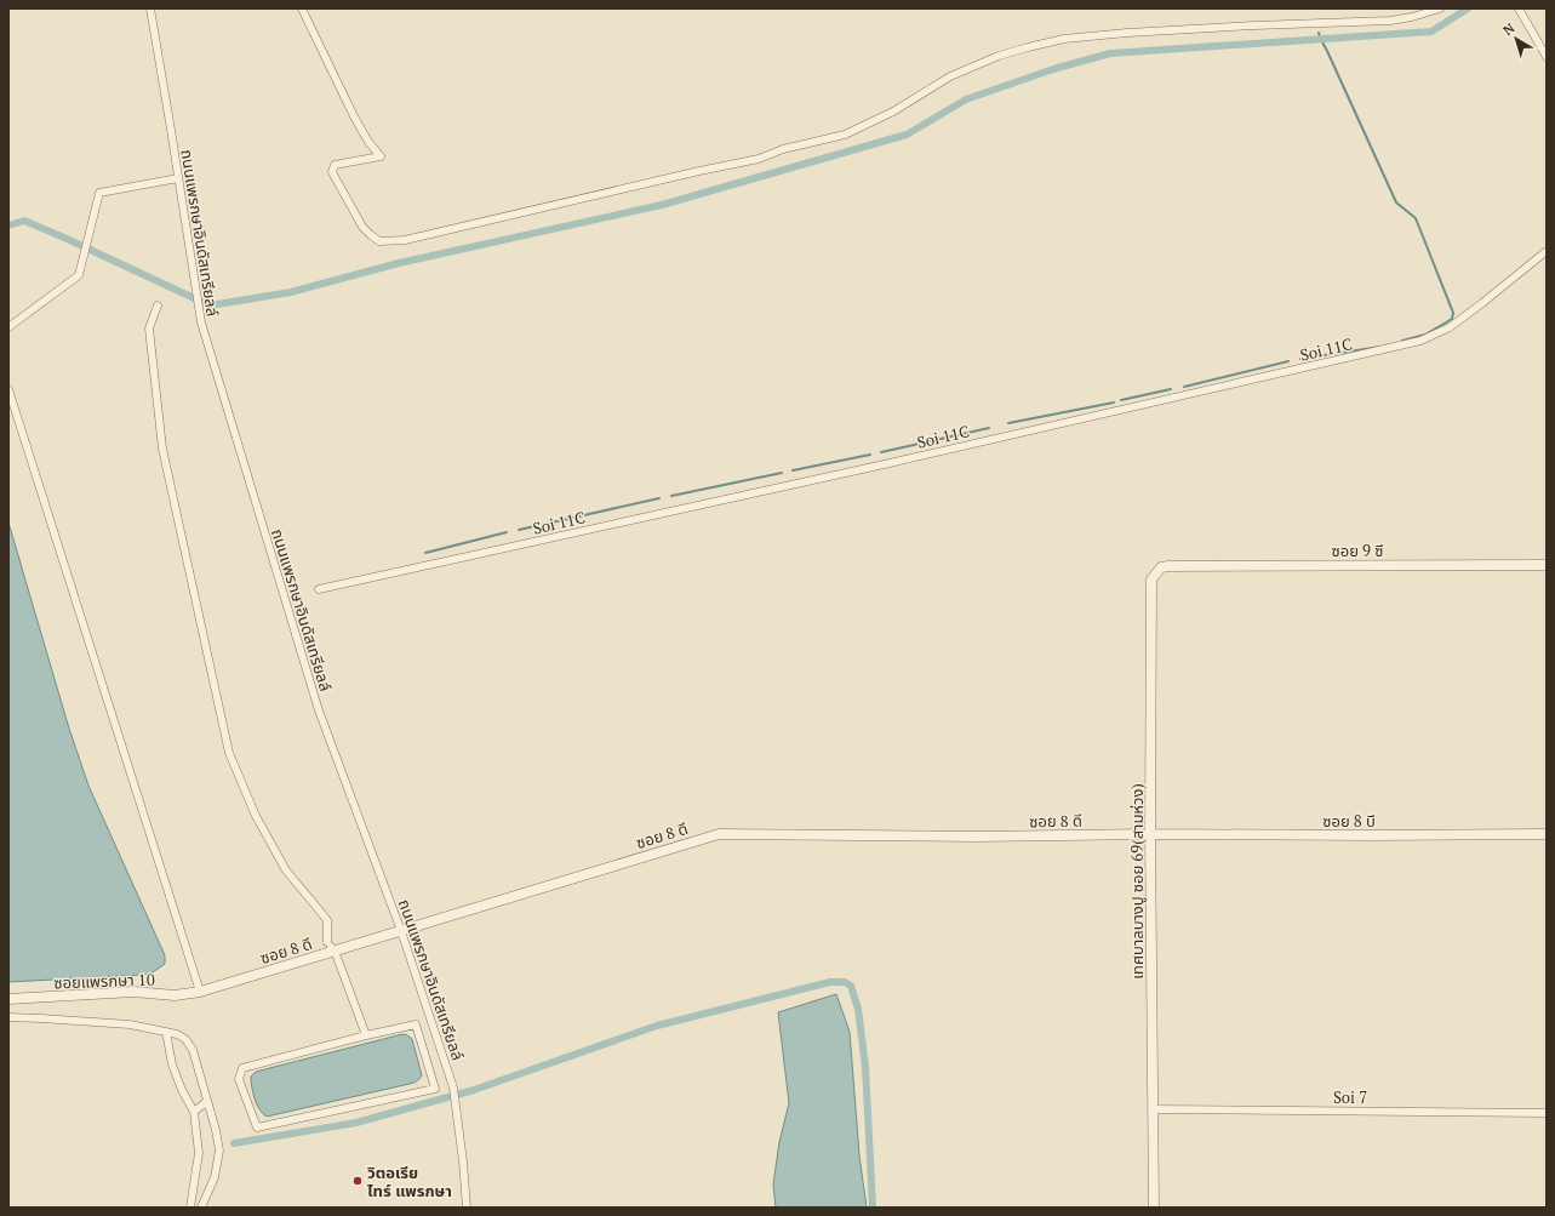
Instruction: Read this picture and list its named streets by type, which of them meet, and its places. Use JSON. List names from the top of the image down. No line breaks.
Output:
{"streets":{"street":["ถนนแพรกษาอินดัสเทรียลล์","Soi 11C","ซอย 9 ซี","ซอย 8 ดี","ซอย 8 บี","เทศบาลบางปู ซอย 69(สามห่วง)","ซอยแพรกษา 10","Soi 7"]},"crossings":[["ถนนแพรกษาอินดัสเทรียลล์","ซอย 8 ดี"],["ซอย 9 ซี","เทศบาลบางปู ซอย 69(สามห่วง)"],["ซอย 8 ดี","ซอย 8 บี"],["ซอย 8 ดี","เทศบาลบางปู ซอย 69(สามห่วง)"],["ซอย 8 ดี","ซอยแพรกษา 10"],["ซอย 8 บี","เทศบาลบางปู ซอย 69(สามห่วง)"],["เทศบาลบางปู ซอย 69(สามห่วง)","Soi 7"]],"places":["วิตอเรีย ไทร์ แพรกษา"],"north":"top left"}
